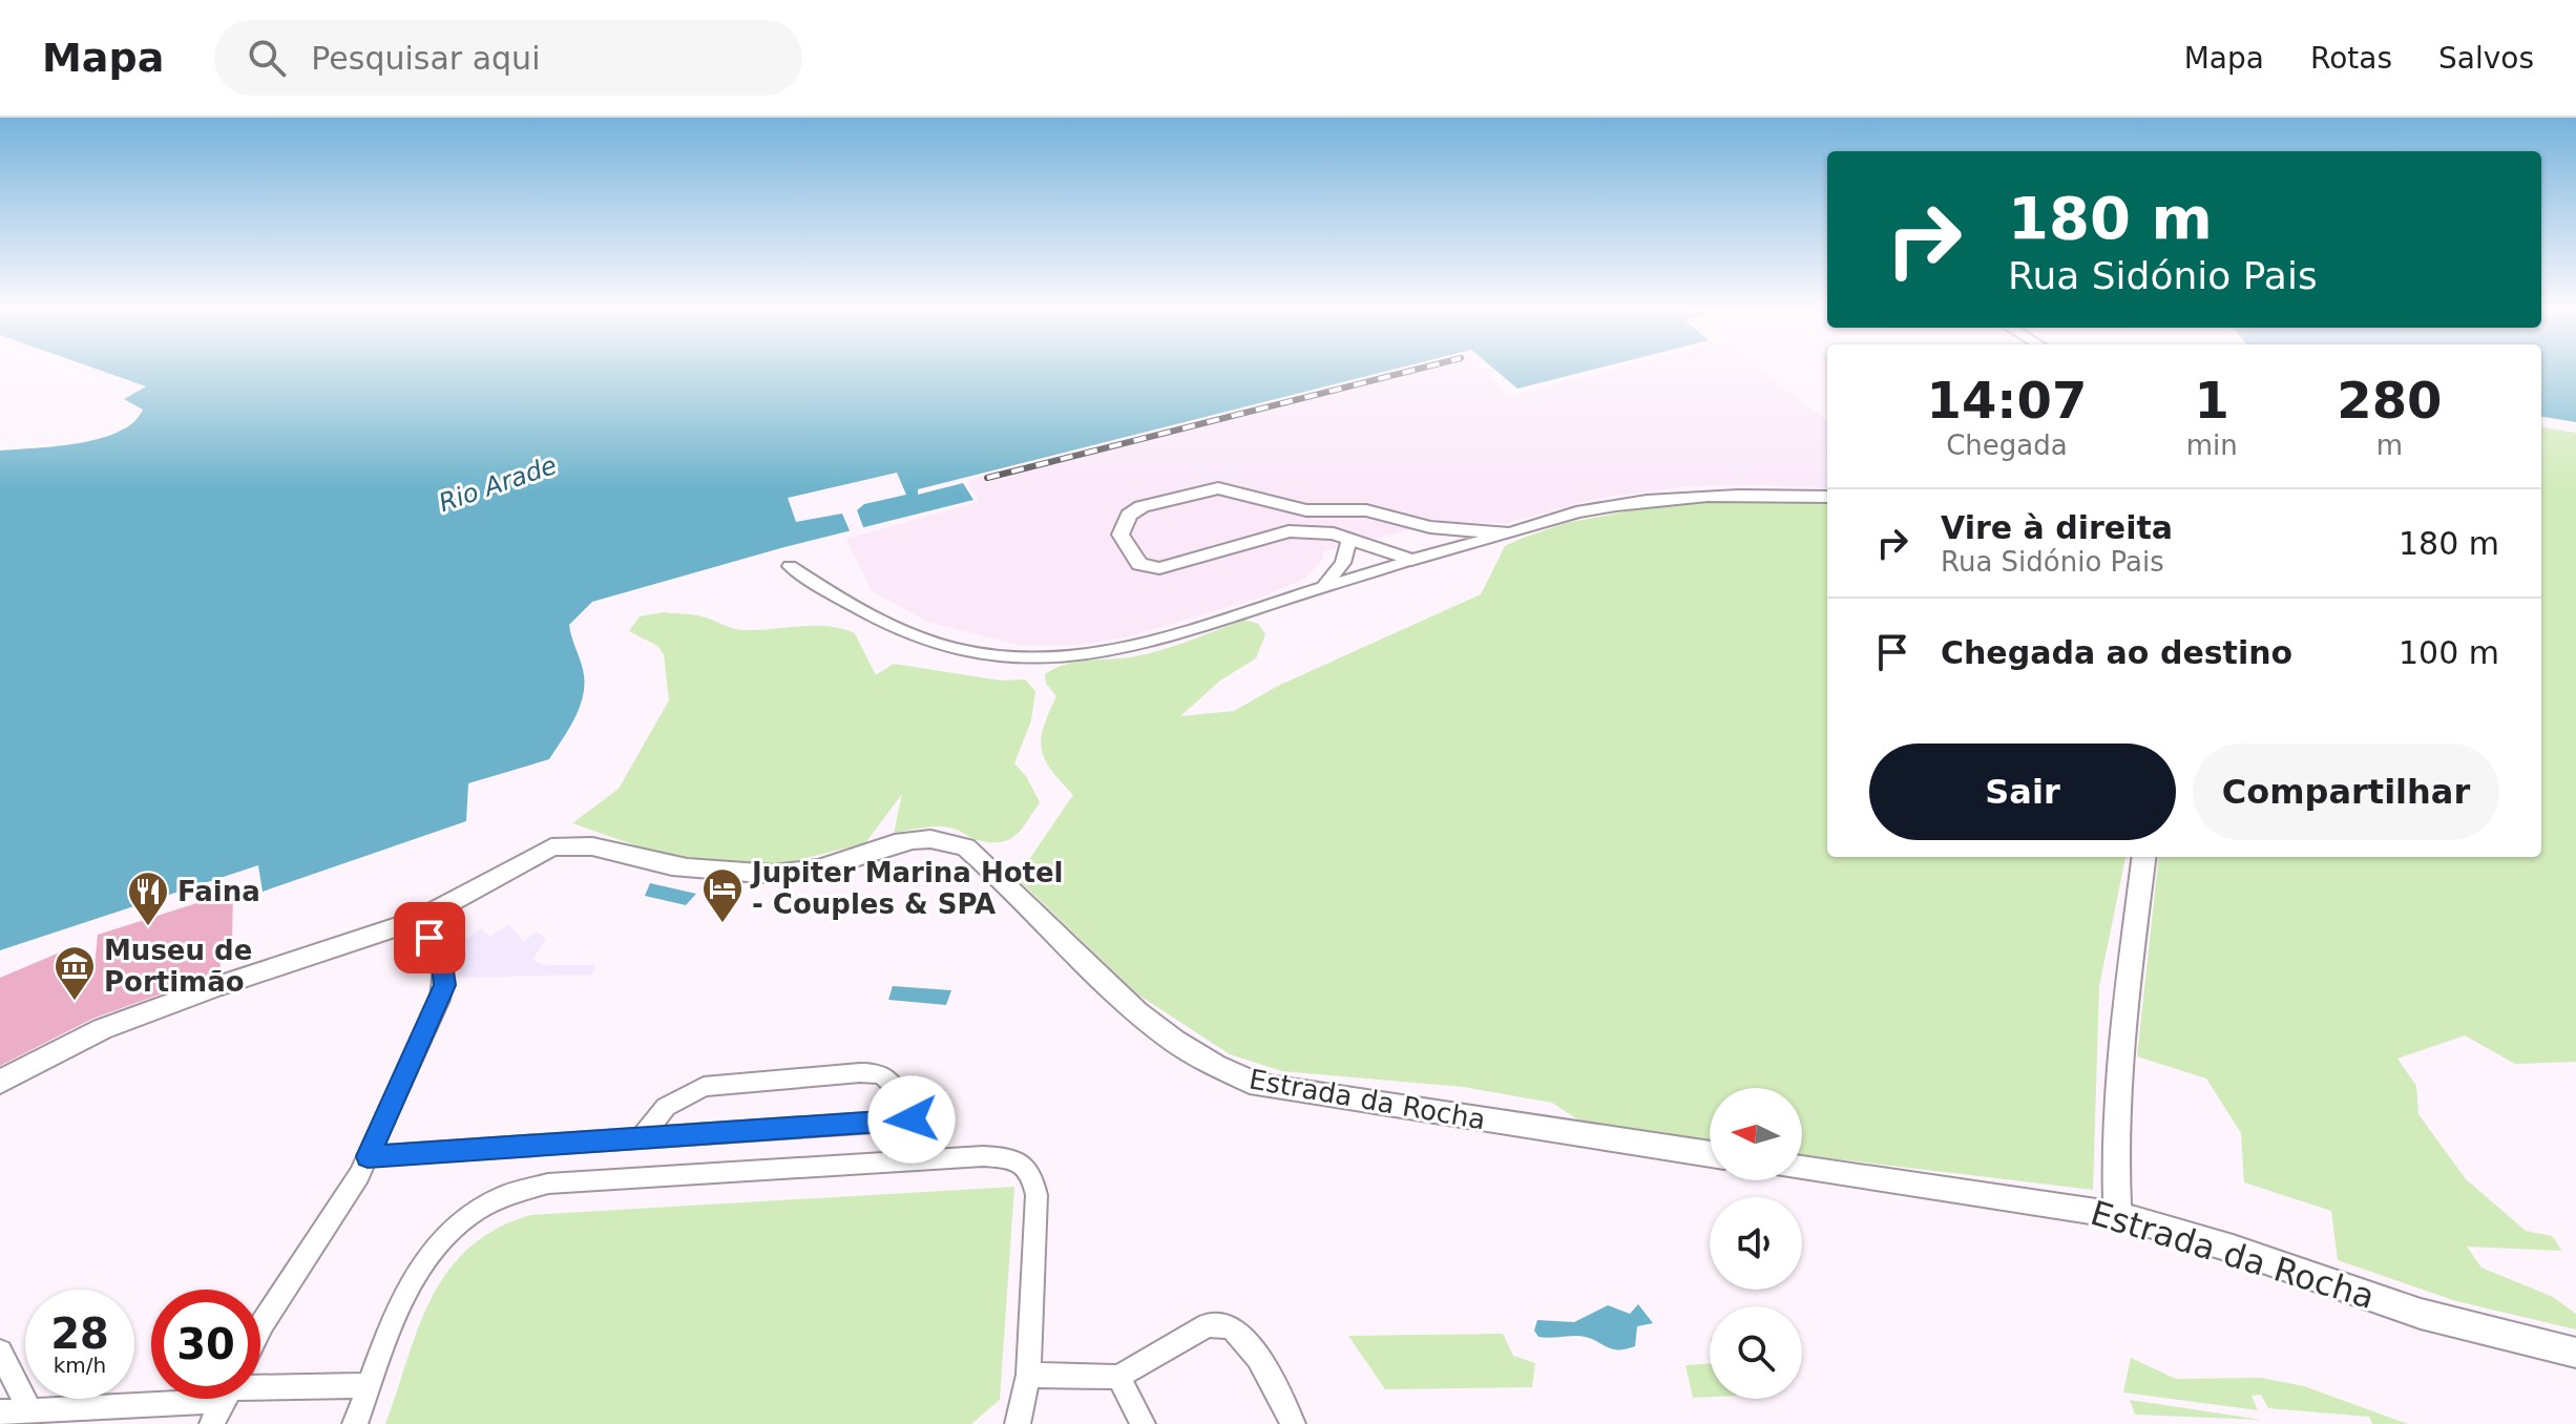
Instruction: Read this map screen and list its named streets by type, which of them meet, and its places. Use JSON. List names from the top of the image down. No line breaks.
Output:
{"streets":{"street":["Estrada da Rocha"]},"water":["Rio Arade"],"places":{"hotel":["Jupiter Marina Hotel - Couples & SPA"],"restaurant":["Faina"],"museum":["Museu de Portimão"]},"north":"left","page":{"header":"Mapa","search":"Pesquisar aqui","nav":["Mapa","Rotas","Salvos"],"turn":["180 m","Rua Sidónio Pais"],"eta":["14:07","Chegada","1","min","280","m"],"list":[{"name":"Vire à direita","note":"Rua Sidónio Pais","value":"180 m"},{"name":"Chegada ao destino","value":"100 m"}],"buttons":["Sair","Compartilhar"],"speed":"28 km/h","limit":"30"}}
